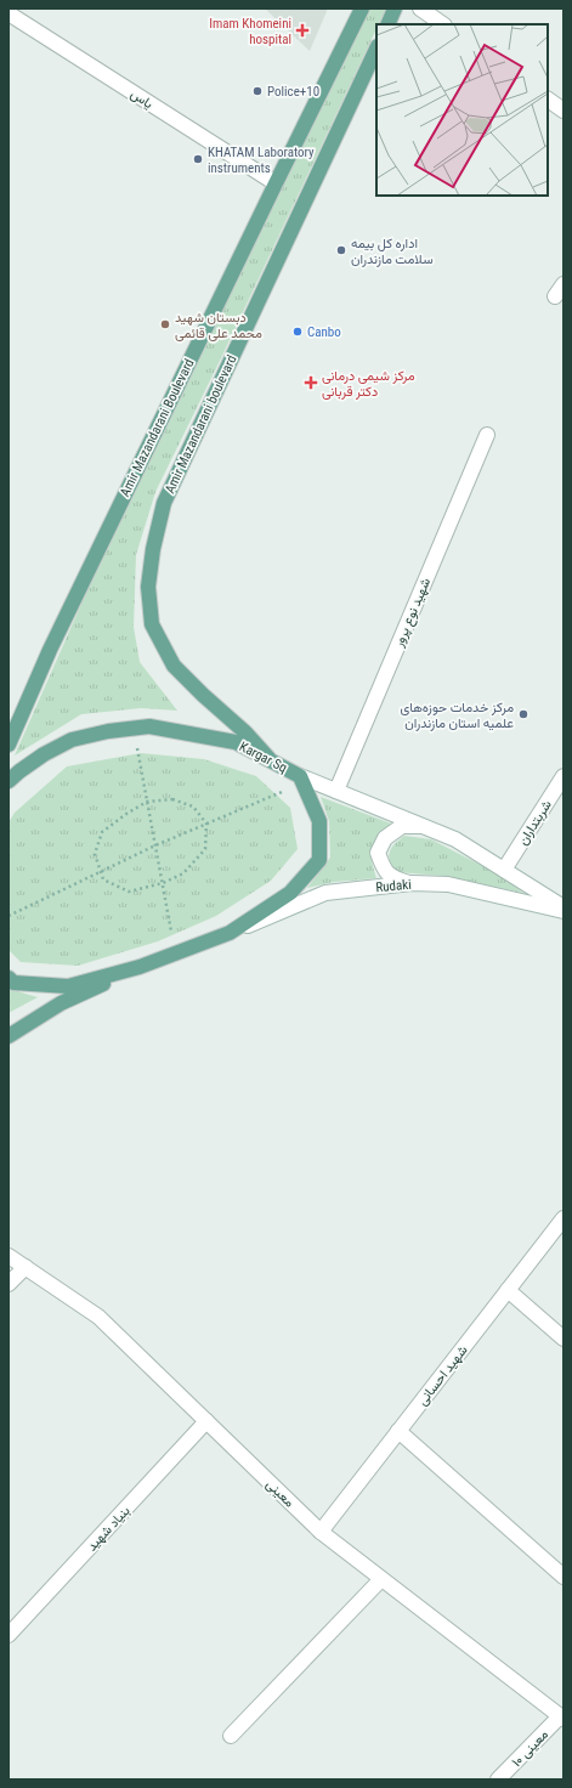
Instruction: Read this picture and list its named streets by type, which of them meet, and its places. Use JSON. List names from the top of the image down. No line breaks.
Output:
{"streets":{"main road":["Amir Mazandarani boulevard","Amir Mazandarani Boulevard","Kargar Sq"],"street":["یاس","شهید نوع پرور","شربتداران","Rudaki","شهید احسانی","معینی","بنیاد شهید","معینی ۱۰"]},"crossings":[["یاس","Amir Mazandarani Boulevard"],["Amir Mazandarani boulevard","Kargar Sq"],["شهید نوع پرور","Rudaki"],["Kargar Sq","Rudaki"],["شربتداران","Rudaki"],["شهید احسانی","معینی"],["معینی","بنیاد شهید"],["معینی","معینی ۱۰"]],"places":{"health":["Imam Khomeini hospital","مرکز شیمی درمانی دکتر قربانی"],"other":["Police+10","KHATAM Laboratory instruments","اداره کل بیمه سلامت مازندران","دبستان شهید محمد علی قائمی","Canbo","مرکز خدمات حوزه‌های علمیه استان مازندران"]}}
